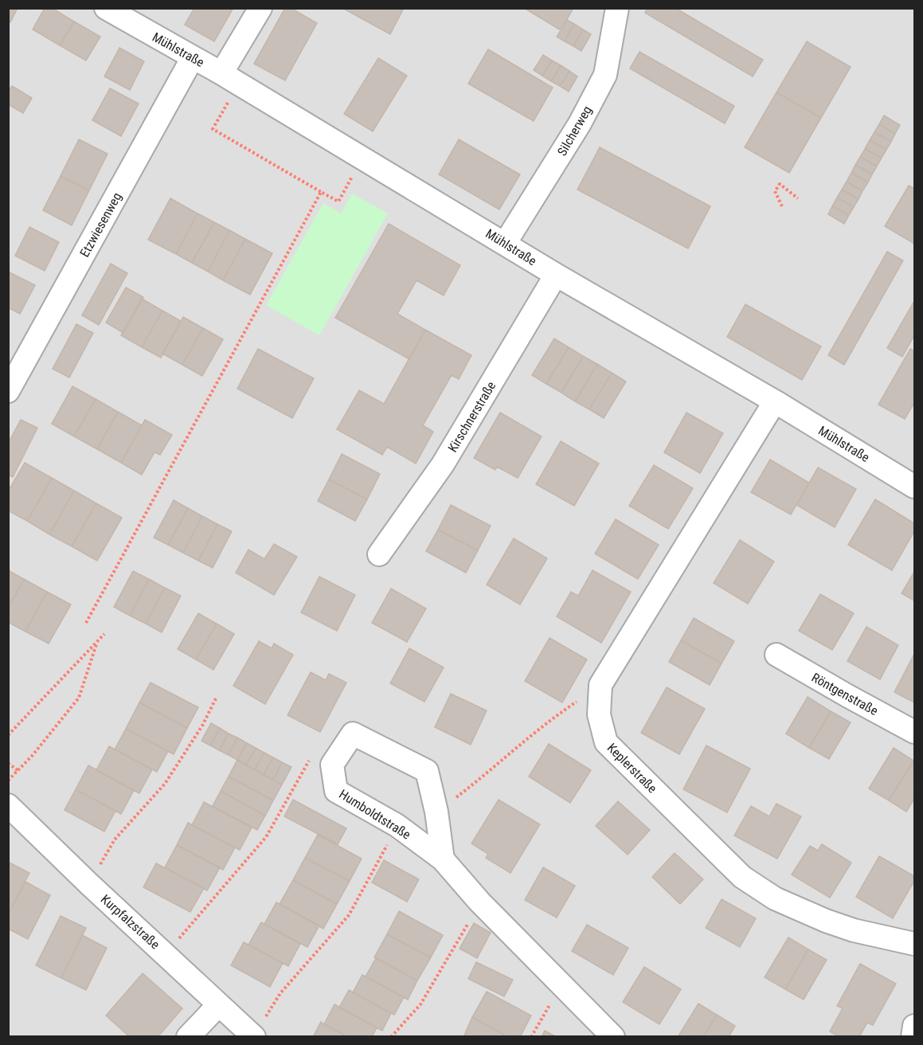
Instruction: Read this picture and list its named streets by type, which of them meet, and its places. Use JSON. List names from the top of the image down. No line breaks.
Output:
{"streets":{"street":["Mühlstraße","Silcherweg","Etzwiesenweg","Kirschnerstraße","Röntgenstraße","Keplerstraße","Humboldtstraße","Kurpfalzstraße"]},"crossings":[["Mühlstraße","Silcherweg"],["Mühlstraße","Etzwiesenweg"],["Mühlstraße","Kirschnerstraße"],["Mühlstraße","Keplerstraße"]]}
